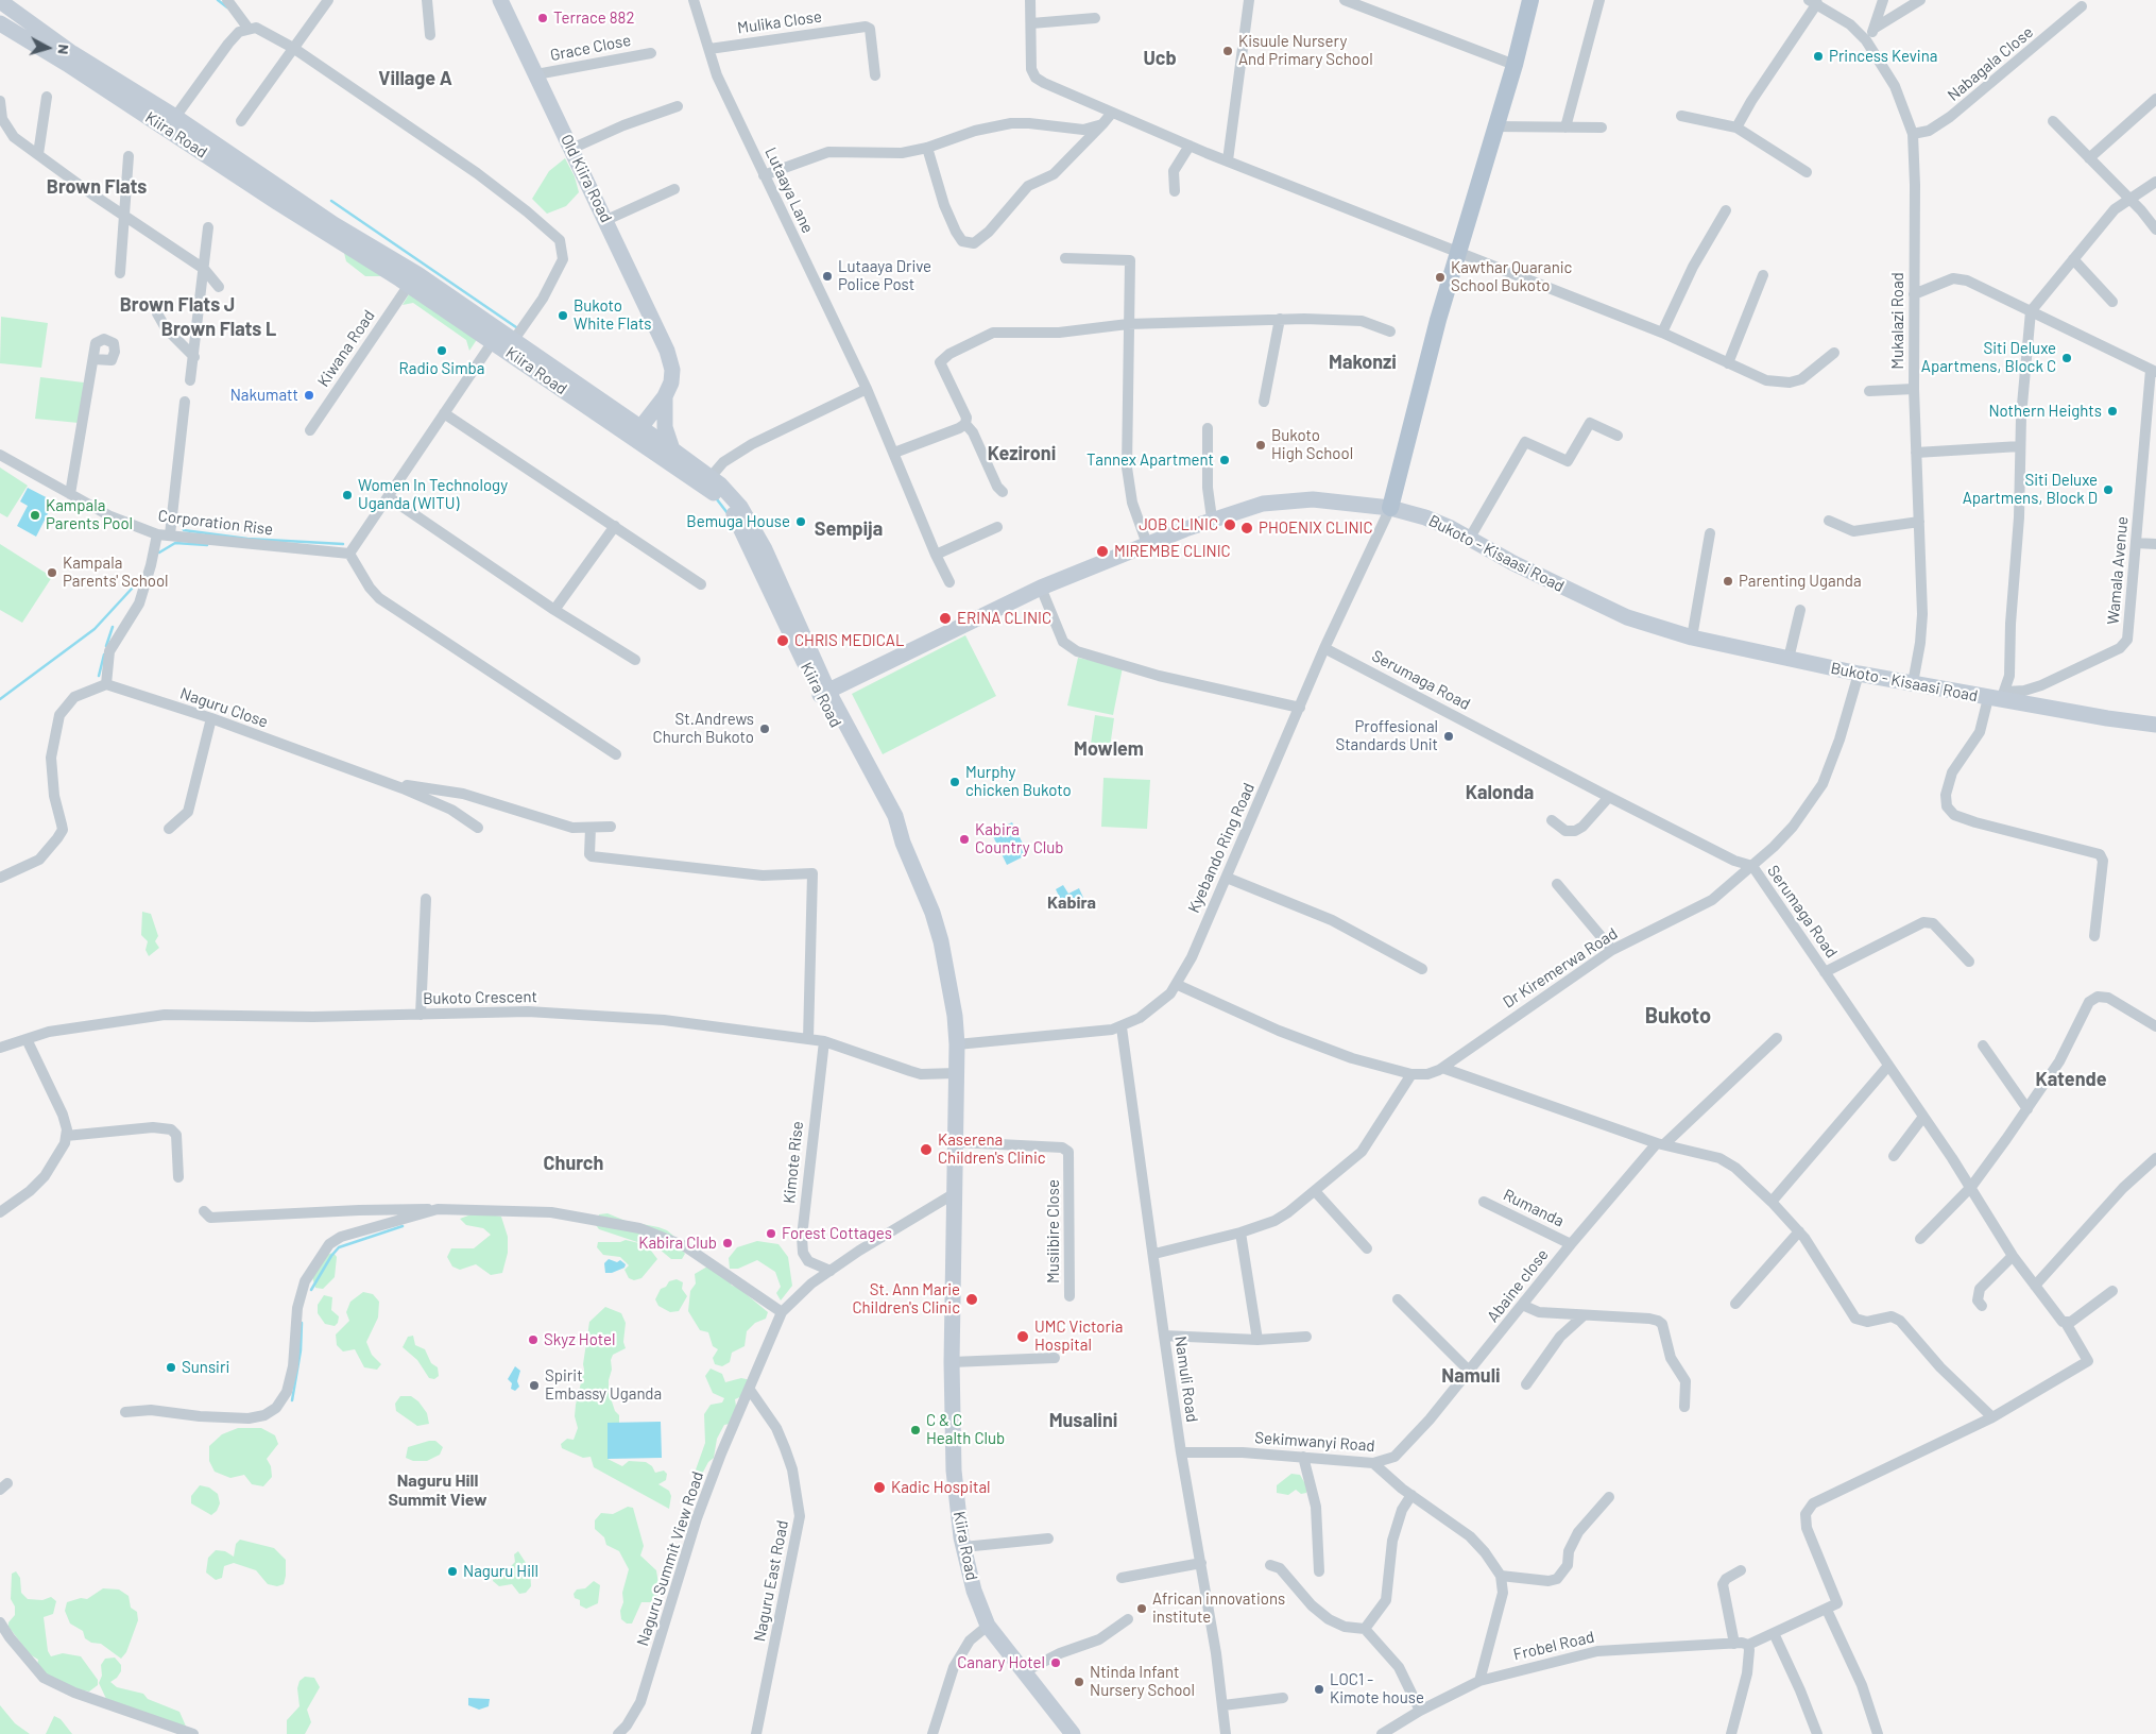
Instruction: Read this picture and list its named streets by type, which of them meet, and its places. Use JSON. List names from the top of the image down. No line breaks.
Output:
{"streets":{"main road":["Kiira Road","Old Kiira Road","Bukoto - Kisaasi Road"],"street":["Mulika Close","Grace Close","Nabagala Close","Lutaaya Lane","Mukalazi Road","Kiwana Road","Corporation Rise","Wamala Avenue","Serumaga Road","Naguru Close","Kyebando Ring Road","Dr Kiremerwa Road","Bukoto Crescent","Kimote Rise","Rumanda","Musiibire Close","Abaine close","Namuli Road","Sekimwanyi Road","Naguru Summit View Road","Naguru East Road","Frobel Road"]},"crossings":[["Mulika Close","Lutaaya Lane"],["Grace Close","Old Kiira Road"],["Nabagala Close","Mukalazi Road"],["Kiira Road","Old Kiira Road"],["Kiira Road","Kiwana Road"],["Kiira Road","Bukoto - Kisaasi Road"],["Kiira Road","Kyebando Ring Road"],["Kiira Road","Bukoto Crescent"],["Kiira Road","Musiibire Close"],["Mukalazi Road","Bukoto - Kisaasi Road"],["Mukalazi Road","Wamala Avenue"],["Bukoto - Kisaasi Road","Wamala Avenue"],["Bukoto - Kisaasi Road","Kyebando Ring Road"],["Bukoto - Kisaasi Road","Dr Kiremerwa Road"],["Serumaga Road","Kyebando Ring Road"],["Serumaga Road","Dr Kiremerwa Road"],["Kyebando Ring Road","Namuli Road"],["Bukoto Crescent","Kimote Rise"],["Rumanda","Abaine close"],["Abaine close","Sekimwanyi Road"],["Namuli Road","Sekimwanyi Road"],["Naguru Summit View Road","Naguru East Road"]],"districts":["Ucb","Village A","Brown Flats","Brown Flats J","Brown Flats L","Makonzi","Kezironi","Sempija","Mowlem","Kalonda","Kabira","Bukoto","Katende","Church","Namuli","Musalini","Naguru Hill Summit View"],"places":["Terrace 882","Kisuule Nursery And Primary School","Princess Kevina","Lutaaya Drive Police Post","Kawthar Quaranic School Bukoto","Bukoto White Flats","Radio Simba","Siti Deluxe Apartmens, Block C","Nakumatt","Nothern Heights","Bukoto High School","Tannex Apartment","Siti Deluxe Apartmens, Block D","Women In Technology Uganda (WITU)","Kampala Parents Pool","Bemuga House","JOB CLINIC","PHOENIX CLINIC","MIREMBE CLINIC","Kampala Parents' School","Parenting Uganda","ERINA CLINIC","CHRIS MEDICAL","St.Andrews Church Bukoto","Proffesional Standards Unit","Murphy chicken Bukoto","Kabira Country Club","Kaserena Children's Clinic","Forest Cottages","Kabira Club","St. Ann Marie Children's Clinic","UMC Victoria Hospital","Skyz Hotel","Sunsiri","Spirit Embassy Uganda","C & C Health Club","Kadic Hospital","Naguru Hill","African innovations institute","Canary Hotel","Ntinda Infant Nursery School","LOC1 - Kimote house"],"north":"right"}
